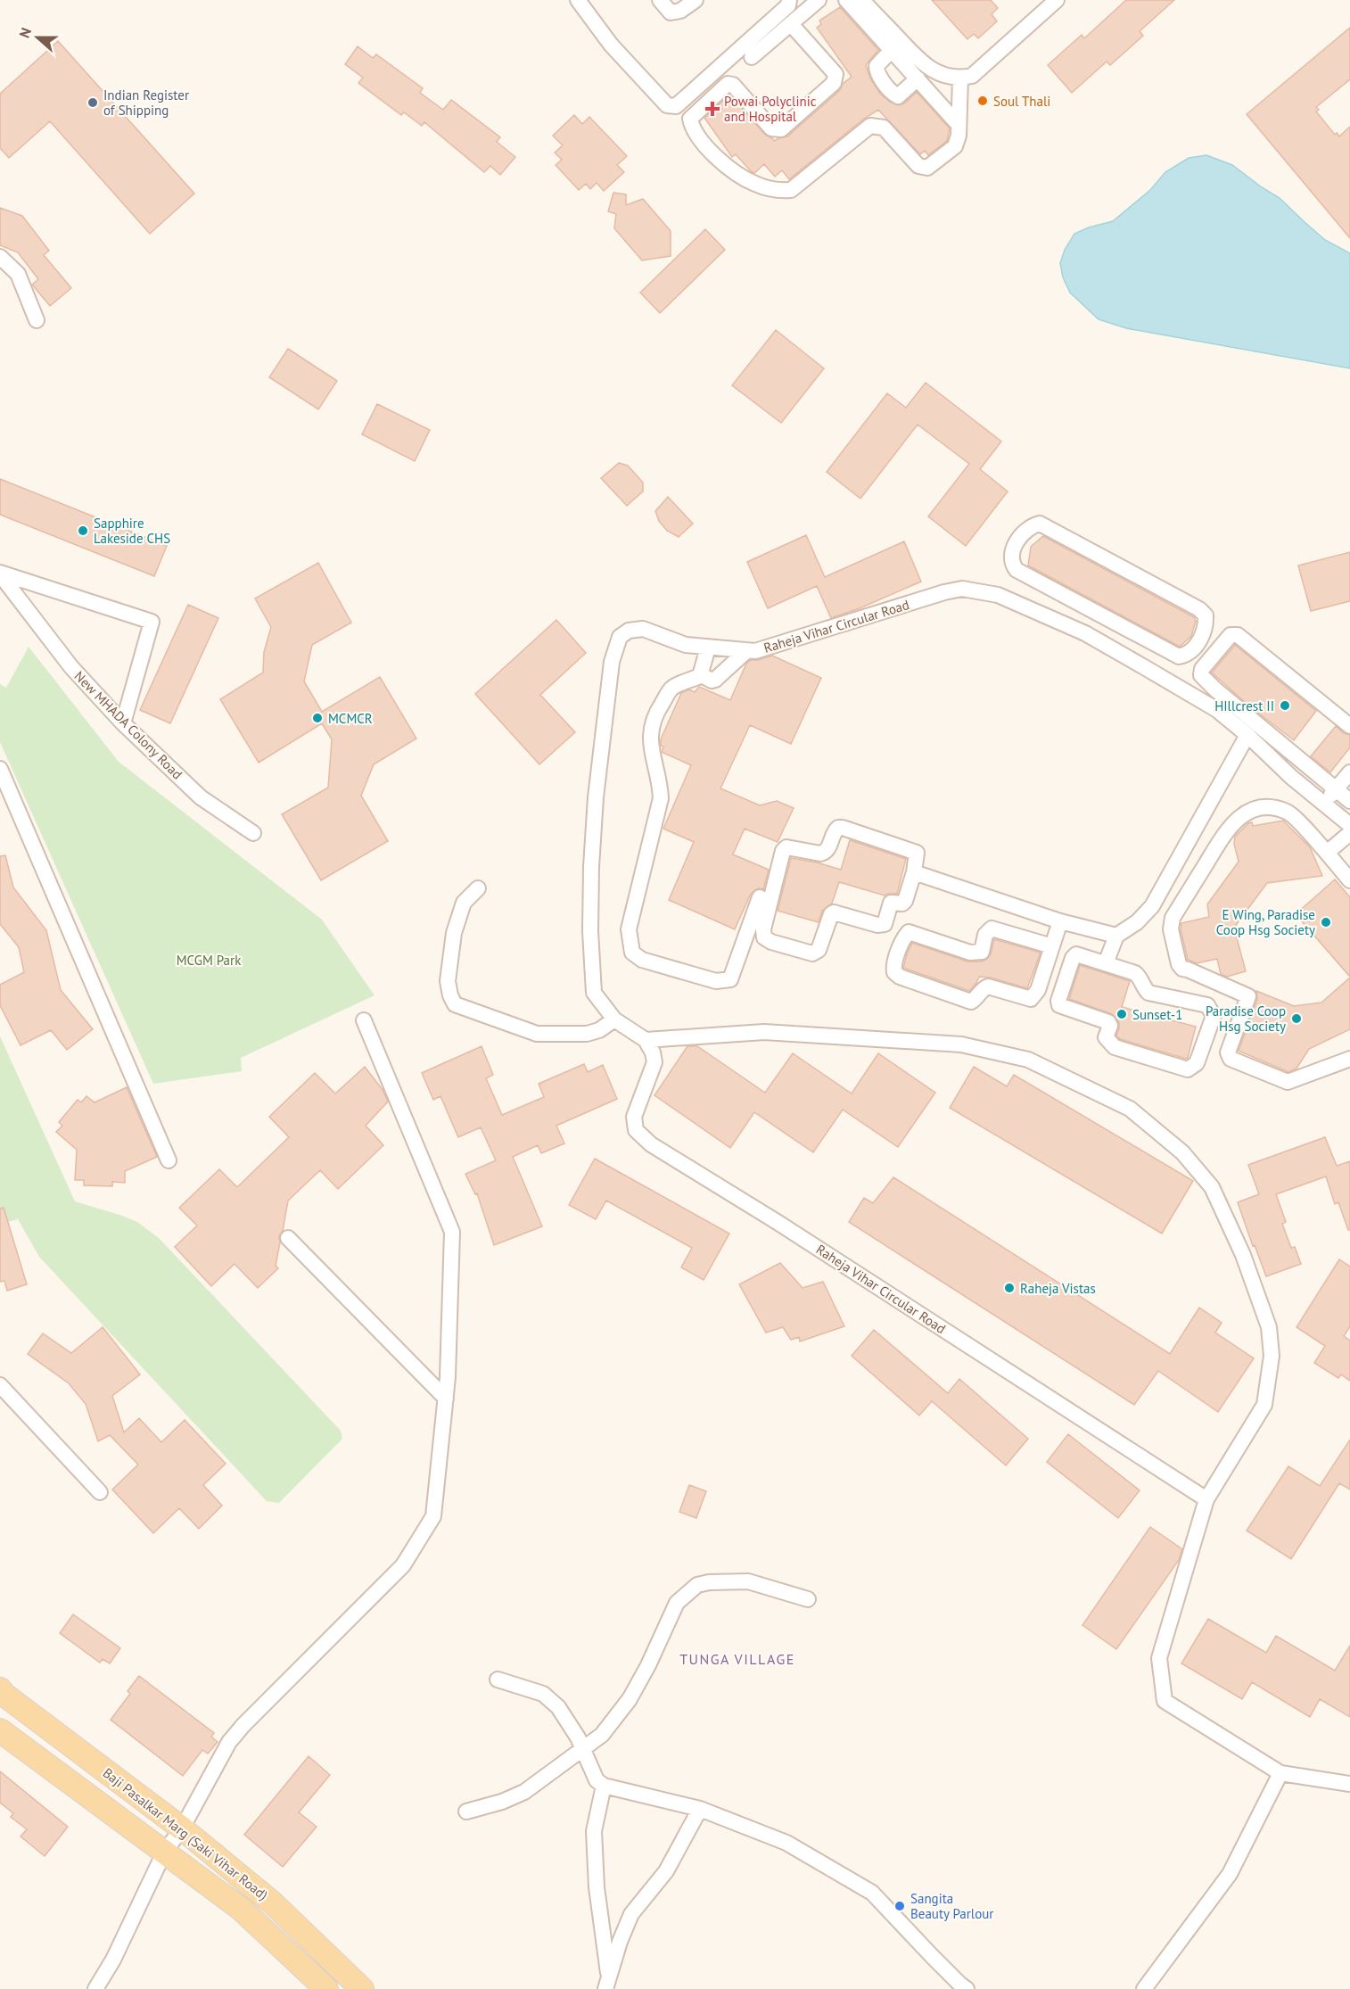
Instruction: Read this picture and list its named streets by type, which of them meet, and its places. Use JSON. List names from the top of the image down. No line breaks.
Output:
{"streets":{"main road":["Baji Pasalkar Marg (Saki Vihar Road)"],"street":["Raheja Vihar Circular Road","New MHADA Colony Road"]},"districts":["TUNGA VILLAGE"],"parks":["MCGM Park"],"places":{"other":["Soul Thali","Indian Register of Shipping","Sapphire Lakeside CHS","HIllcrest II","MCMCR","E Wing, Paradise Coop Hsg Society","Sunset-1","Paradise Coop Hsg Society","Raheja Vistas","Sangita Beauty Parlour"],"health":["Powai Polyclinic and Hospital"]},"north":"left"}
